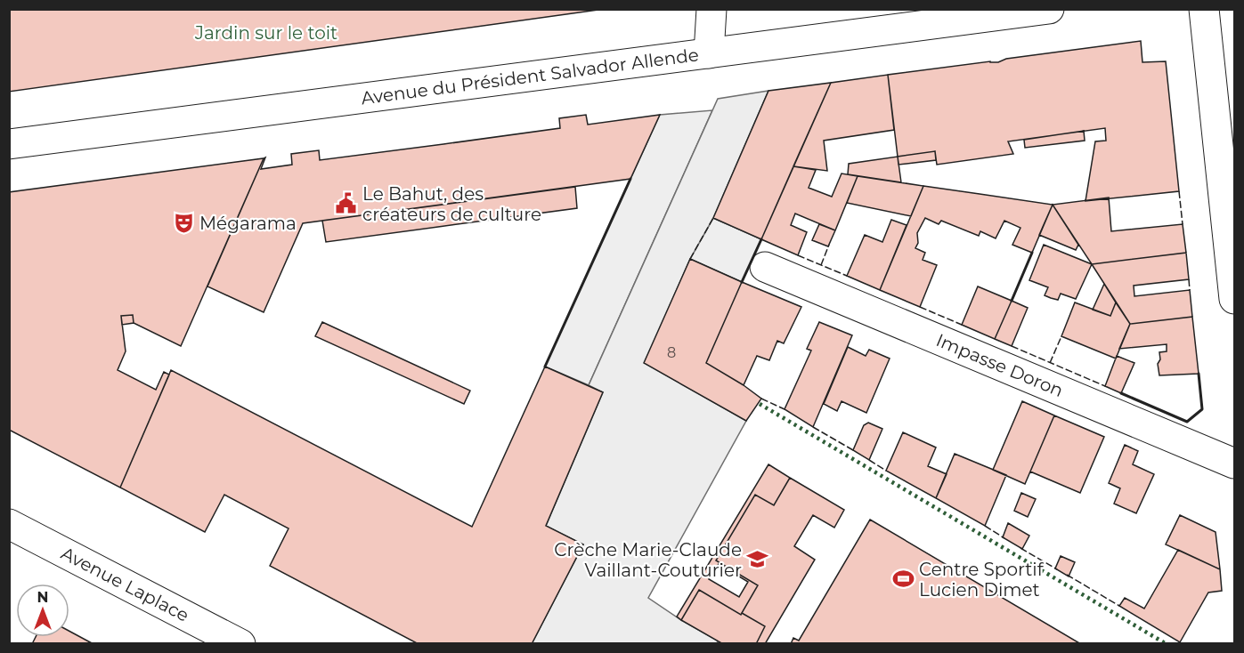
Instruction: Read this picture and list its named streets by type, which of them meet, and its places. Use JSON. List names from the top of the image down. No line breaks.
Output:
{"streets":{"main road":["Avenue du Président Salvador Allende","Impasse Doron","Avenue Laplace"]},"parks":["Jardin sur le toit"],"places":{"public building":["Le Bahut, des créateurs de culture"],"theatre":["Mégarama"],"school or university":["Crèche Marie-Claude Vaillant-Couturier"],"sports":["Centre Sportif Lucien Dimet"]},"house_numbers":["8"],"north":"top"}
